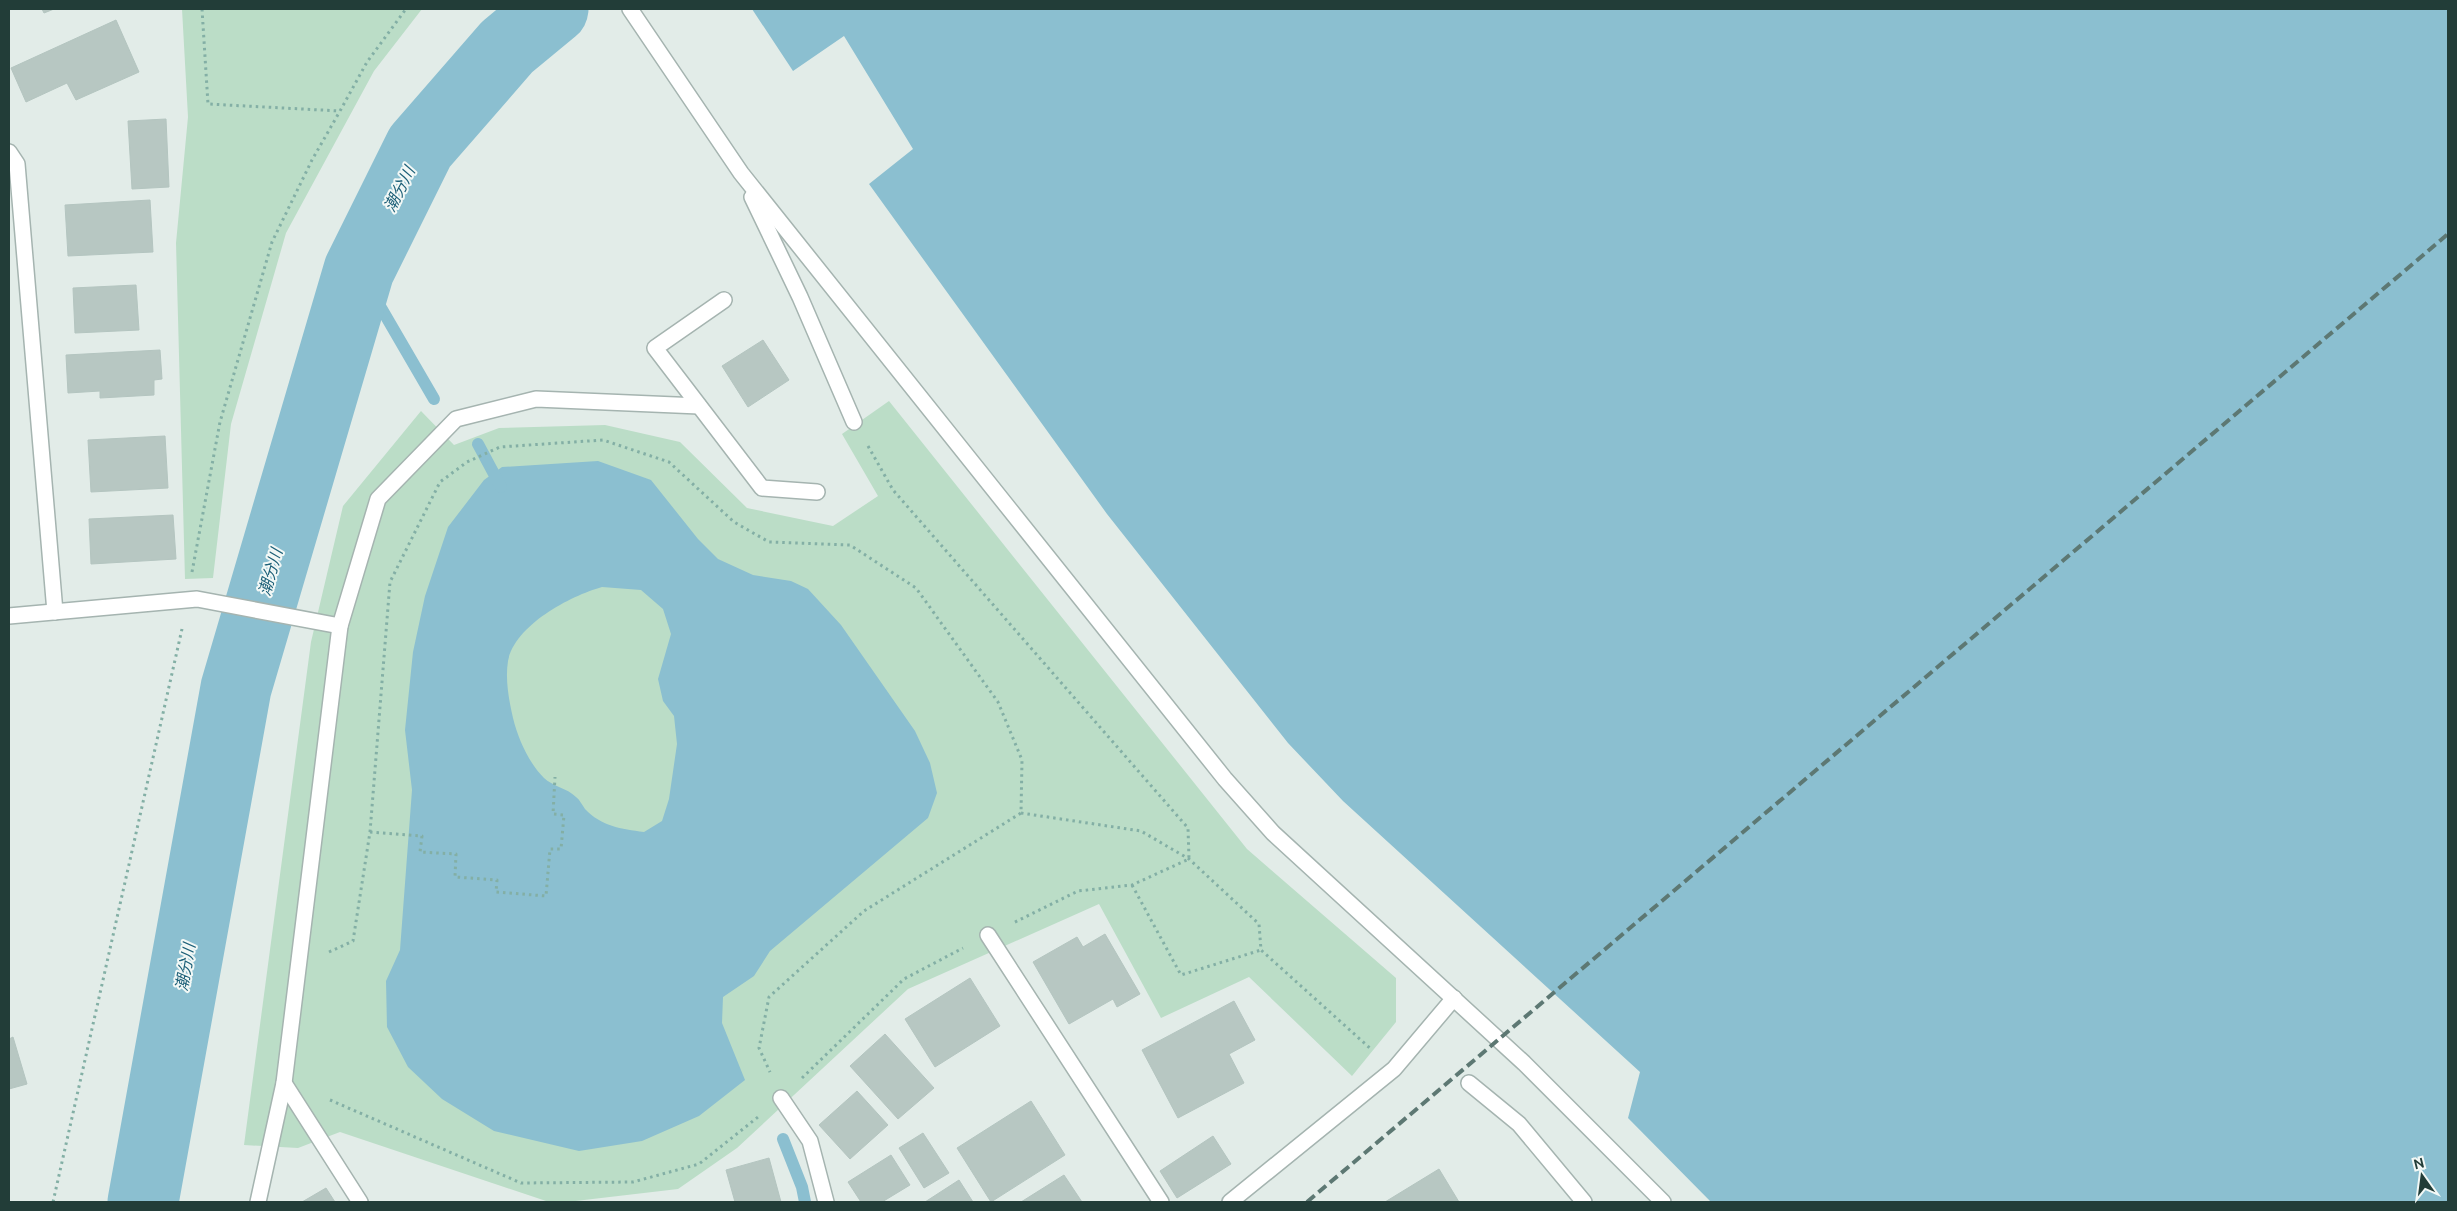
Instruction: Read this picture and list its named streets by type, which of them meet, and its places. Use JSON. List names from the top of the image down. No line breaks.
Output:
{"water":["潮分川"],"north":"top"}
